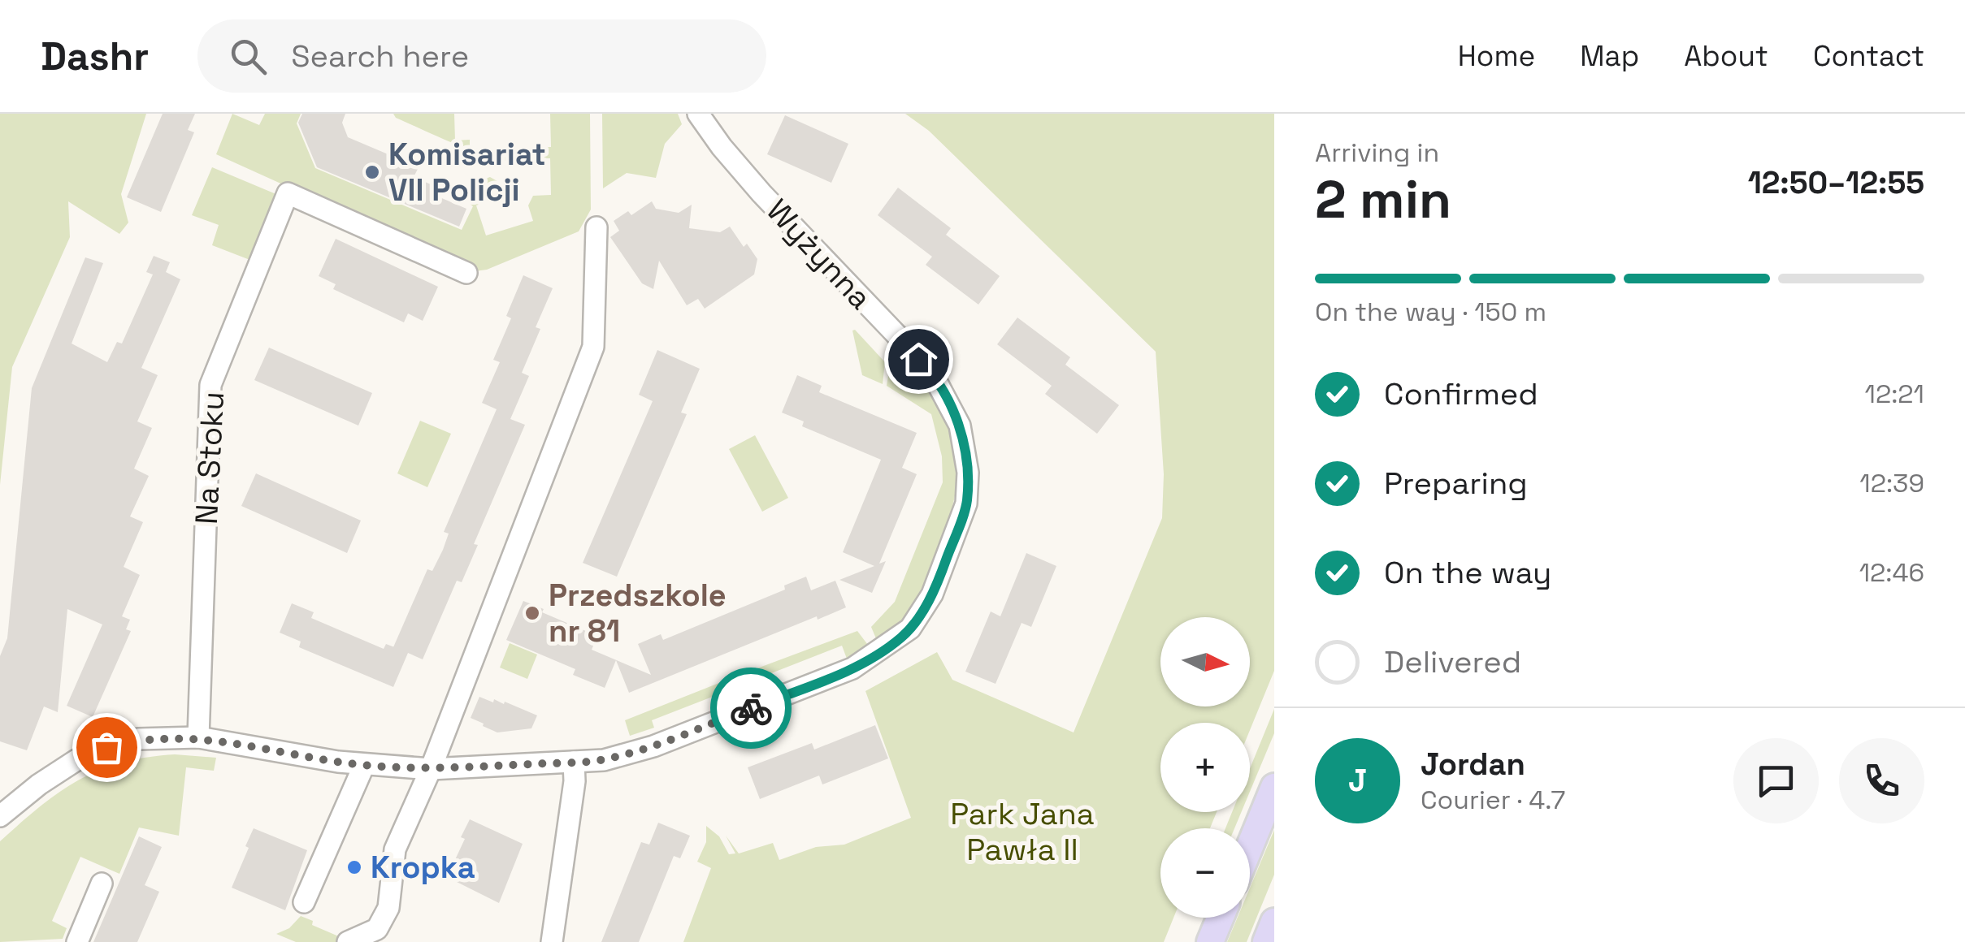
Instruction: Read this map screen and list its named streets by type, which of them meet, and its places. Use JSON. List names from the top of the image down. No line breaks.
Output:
{"streets":{"street":["Wyżynna","Na Stoku"]},"crossings":[["Wyżynna","Na Stoku"]],"parks":["Park Jana Pawła II"],"places":["Komisariat VII Policji","Przedszkole nr 81","Kropka"],"north":"right","page":{"header":"Dashr","search":"Search here","nav":["Home","Map","About","Contact"],"heading":["2 min","Arriving in","12:50–12:55"],"panel":["Jordan","Courier · 4.7"],"bar":"On the way · 150 m","list":[["Confirmed","12:21"],["Preparing","12:39"],["On the way","12:46"],"Delivered"],"map_buttons":["+","−"],"round":"J"}}
